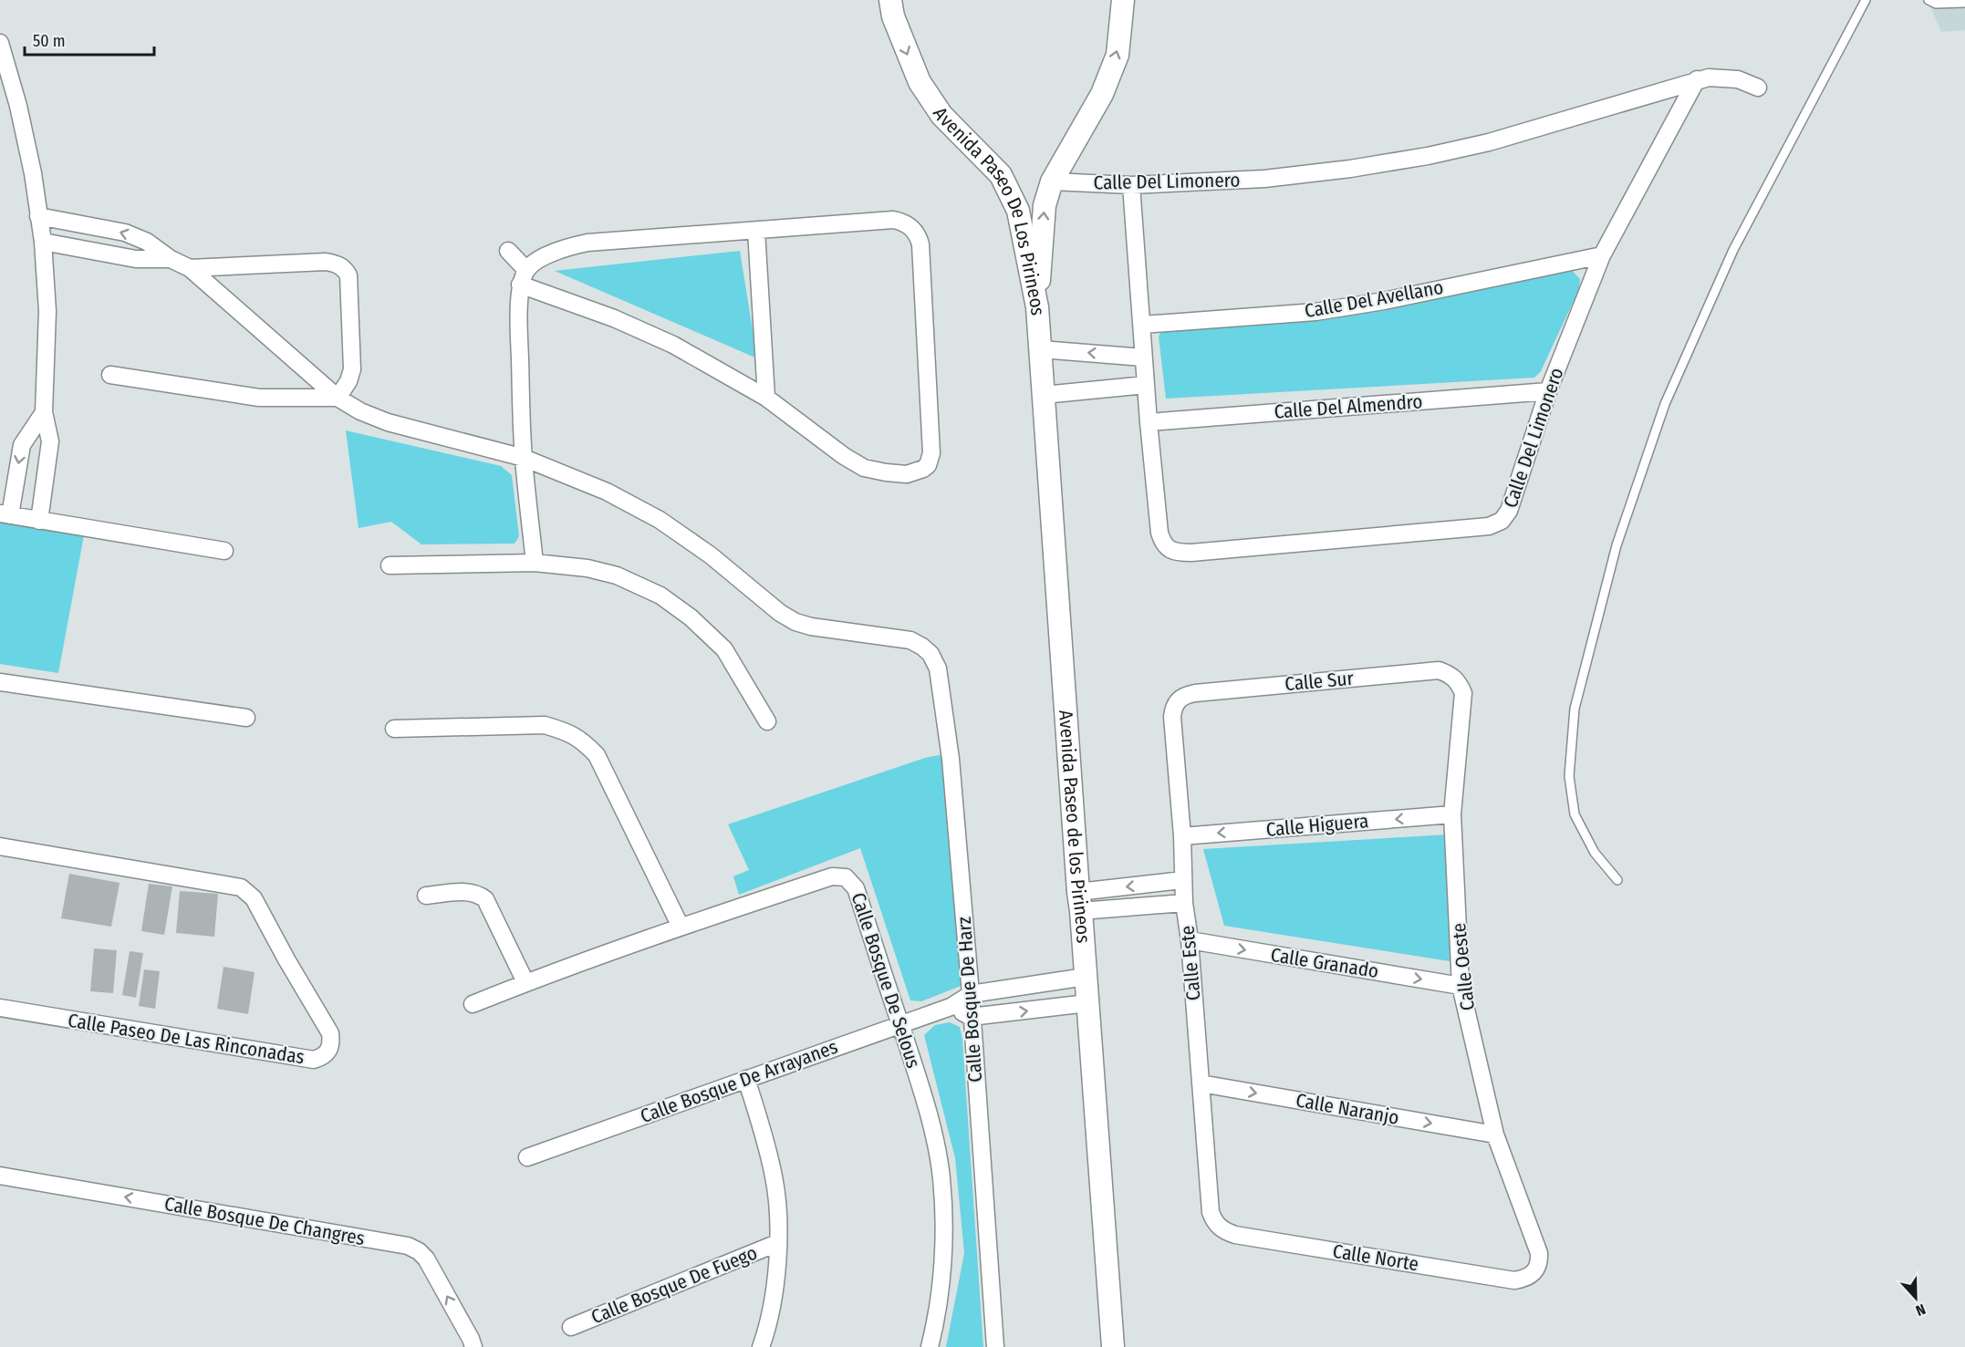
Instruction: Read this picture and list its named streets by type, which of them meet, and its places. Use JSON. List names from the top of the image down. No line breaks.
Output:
{"streets":{"street":["Calle Del Limonero","Avenida Paseo De Los Pirineos","Calle Del Avellano","Calle Del Almendro","Calle Sur","Calle Higuera","Avenida Paseo de los Pirineos","Calle Este","Calle Granado","Calle Oeste","Calle Bosque De Selous","Calle Bosque De Harz","Calle Paseo De Las Rinconadas","Calle Bosque De Arrayanes","Calle Naranjo","Calle Bosque De Changres","Calle Norte","Calle Bosque De Fuego"]},"crossings":[["Calle Del Limonero","Avenida Paseo De Los Pirineos"],["Calle Del Limonero","Calle Del Avellano"],["Calle Del Limonero","Calle Del Almendro"],["Avenida Paseo De Los Pirineos","Avenida Paseo de los Pirineos"],["Calle Sur","Calle Este"],["Calle Sur","Calle Oeste"],["Calle Higuera","Calle Este"],["Calle Higuera","Calle Oeste"],["Avenida Paseo de los Pirineos","Calle Bosque De Arrayanes"],["Calle Este","Calle Granado"],["Calle Este","Calle Naranjo"],["Calle Este","Calle Norte"],["Calle Granado","Calle Oeste"],["Calle Oeste","Calle Naranjo"],["Calle Oeste","Calle Norte"],["Calle Bosque De Selous","Calle Bosque De Arrayanes"],["Calle Bosque De Harz","Calle Bosque De Arrayanes"]],"one_way":["Calle Higuera","Calle Granado","Calle Naranjo","Calle Bosque De Changres"],"scale_bar":"50 m","north":"bottom"}
